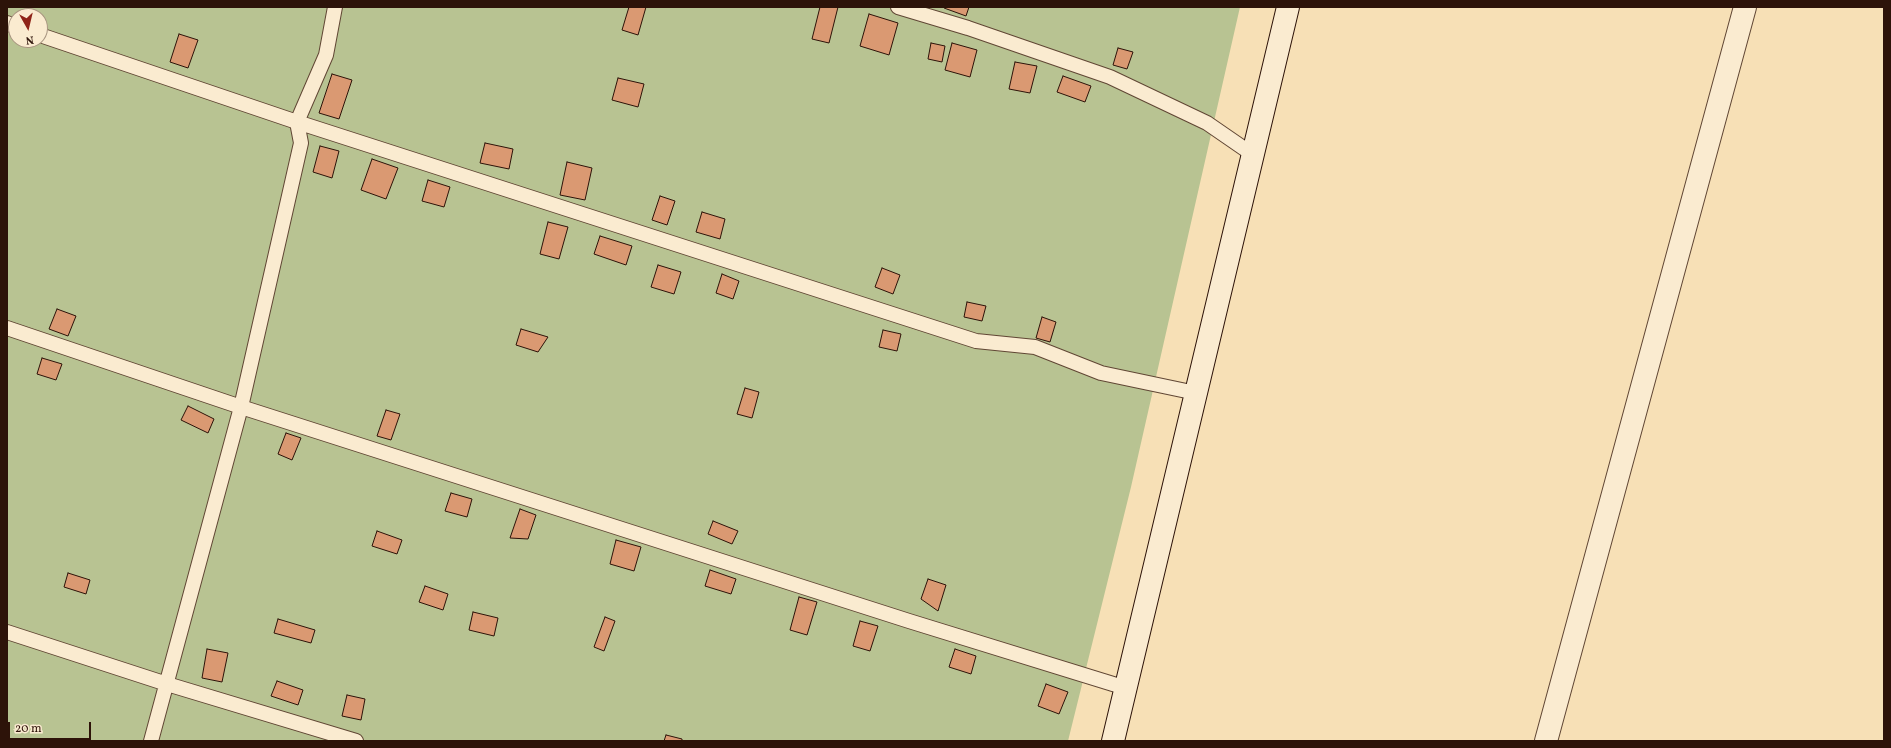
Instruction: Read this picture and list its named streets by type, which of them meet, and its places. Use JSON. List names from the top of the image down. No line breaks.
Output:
{"scale_bar":"20 m","north":"bottom"}
